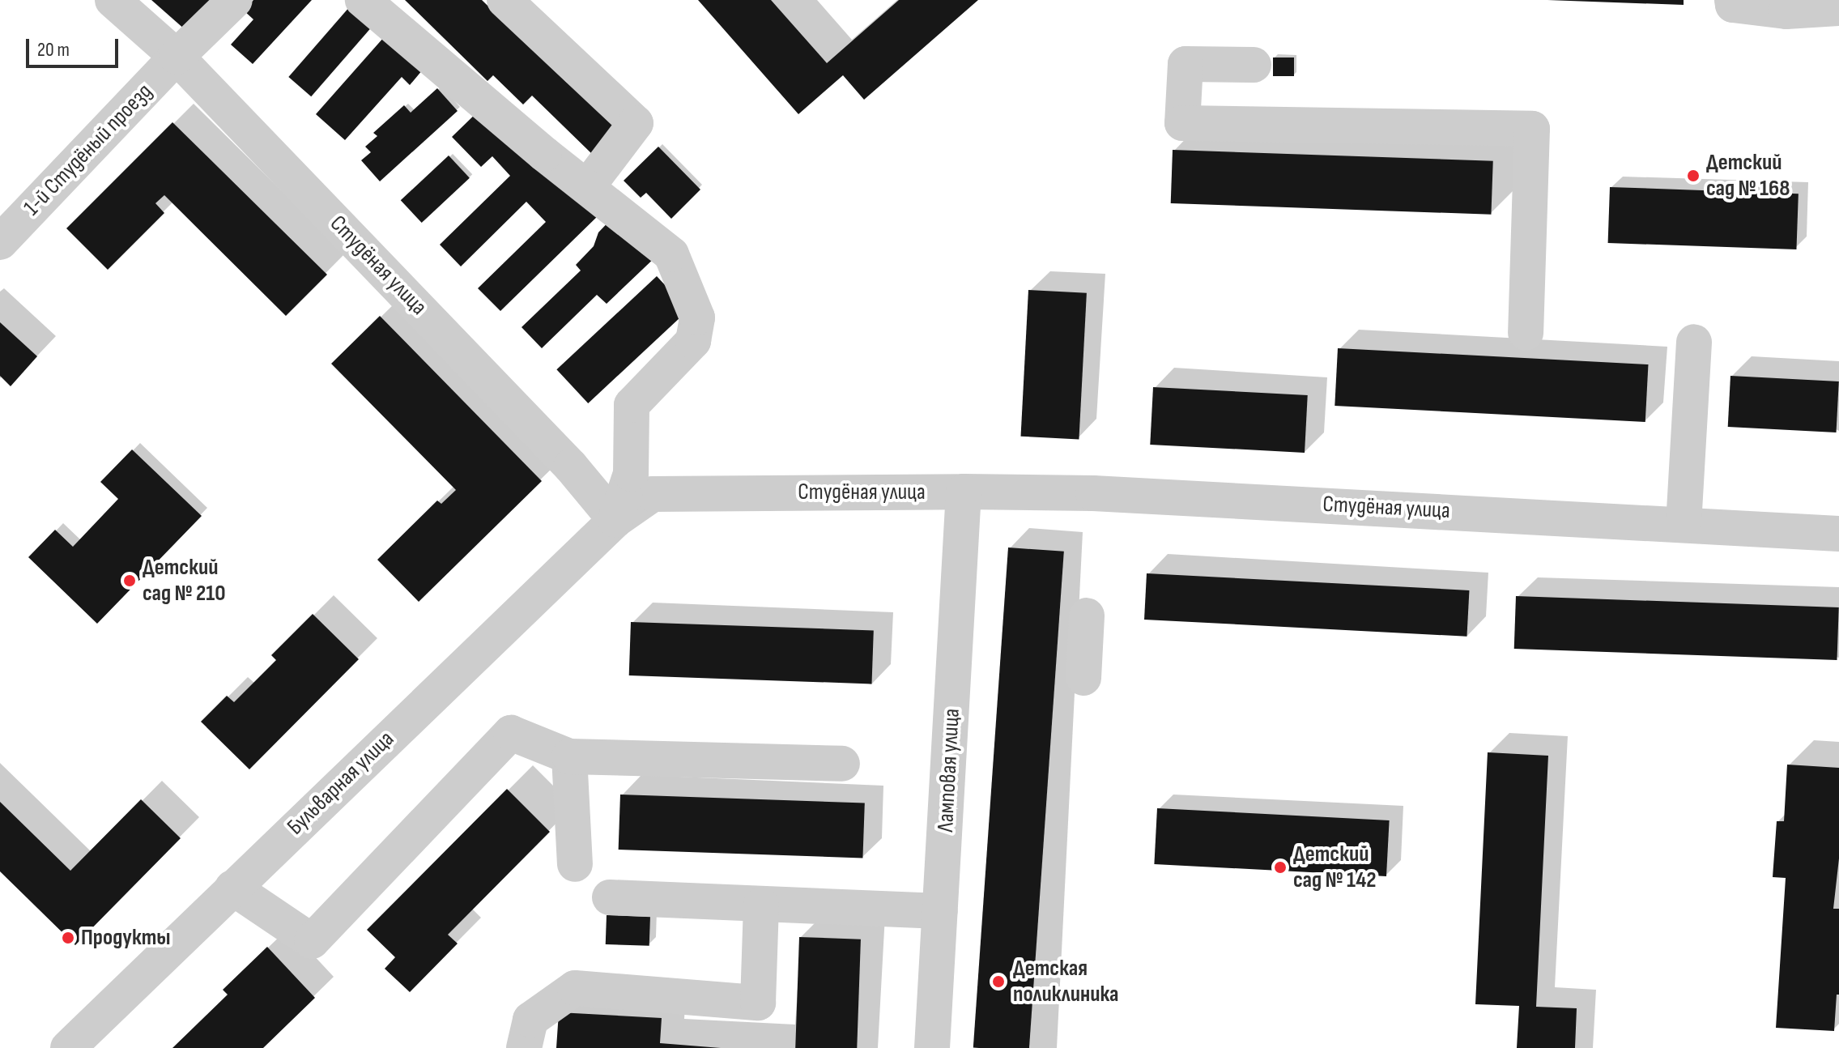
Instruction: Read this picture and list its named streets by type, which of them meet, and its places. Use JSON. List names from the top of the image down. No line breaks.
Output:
{"streets":{"street":["1-й Студёный проезд","Студёная улица","Ламповая улица","Бульварная улица"]},"crossings":[["1-й Студёный проезд","Студёная улица"],["Студёная улица","Ламповая улица"],["Студёная улица","Бульварная улица"]],"places":["Детский сад № 168","Детский сад № 210","Детский сад № 142","Продукты","Детская поликлиника"],"scale_bar":"20 m"}
